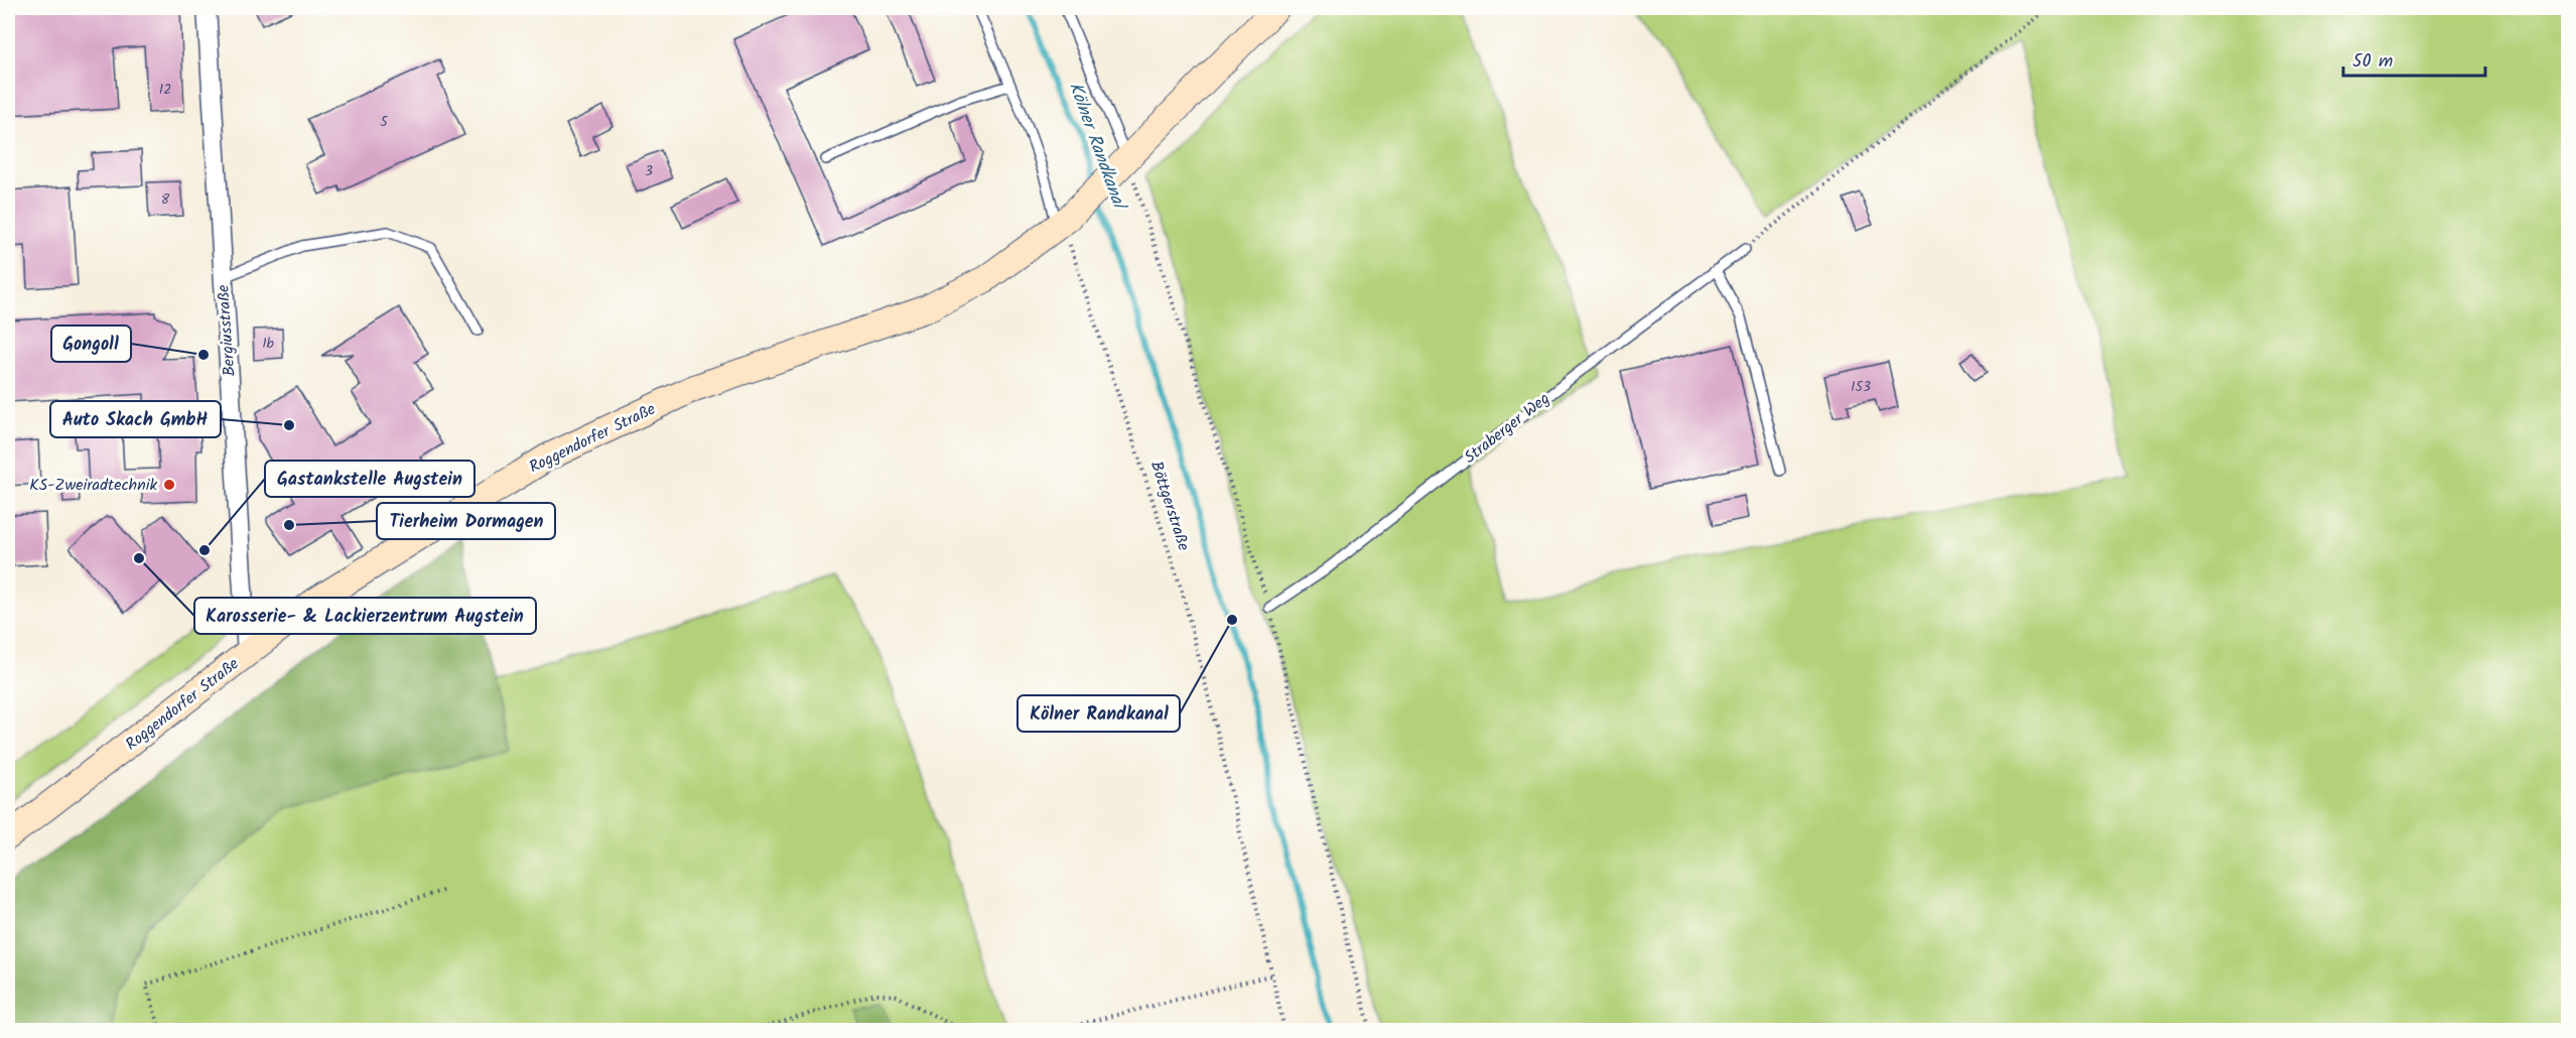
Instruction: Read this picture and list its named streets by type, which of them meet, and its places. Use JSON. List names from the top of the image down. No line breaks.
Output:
{"streets":{"main road":["Roggendorfer Straße"],"street":["Bergiusstraße"],"lane":["Straberger Weg"],"path":["Böttgerstraße"]},"crossings":[["Bergiusstraße","Roggendorfer Straße"],["Roggendorfer Straße","Böttgerstraße"]],"water":["Kölner Randkanal"],"places":["Gongoll","Auto Skach GmbH","KS-Zweiradtechnik","Tierheim Dormagen","Gastankstelle Augstein","Karosserie- & Lackierzentrum Augstein","Kölner Randkanal"],"house_numbers":["12","5","3","8","1b","153"],"scale_bar":"50 m"}
